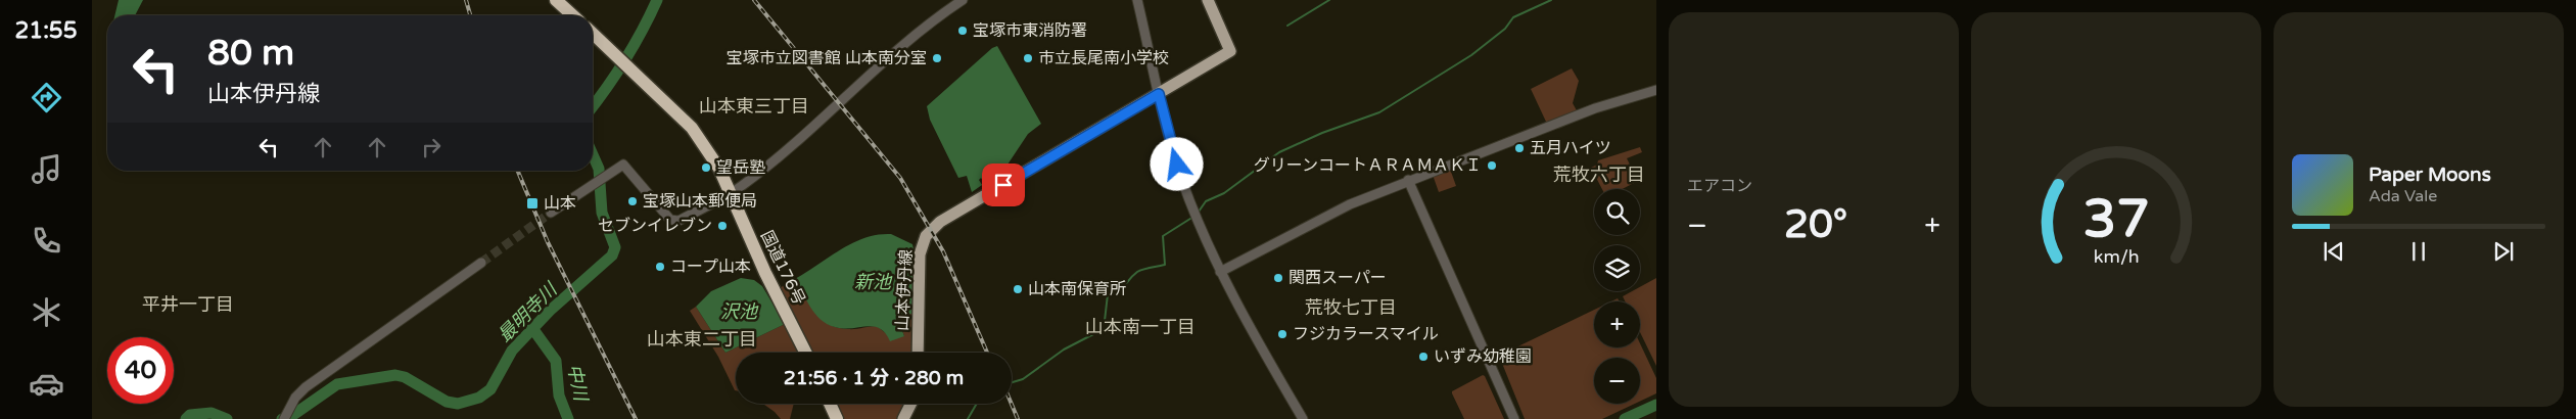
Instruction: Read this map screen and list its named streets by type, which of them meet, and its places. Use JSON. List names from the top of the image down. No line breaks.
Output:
{"streets":{"highway":["国道176号"],"main road":["山本伊丹線"]},"districts":["山本東三丁目","荒牧六丁目","平井一丁目","荒牧七丁目","山本南一丁目","山本東二丁目"],"water":["新池","沢池","最明寺川","中川"],"places":{"other":["宝塚市東消防署","宝塚市立図書館 山本南分室","市立長尾南小学校","五月ハイツ","グリーンコートＡＲＡＭＡＫＩ","望岳塾","宝塚山本郵便局","セブンイレブン","コープ山本","関西スーパー","山本南保育所","フジカラースマイル","いずみ幼稚園"],"transit":["山本"]},"page":{"tabs":"21:55","tile":"エアコン","turn":["80 m","山本伊丹線"],"song":["Paper Moons","Ada Vale"],"map_buttons":["+","−"],"heat":["−","20°","+"],"limit":"40","trip":"21:56 · 1 分 · 280 m","gauge":["37","km/h"]}}
